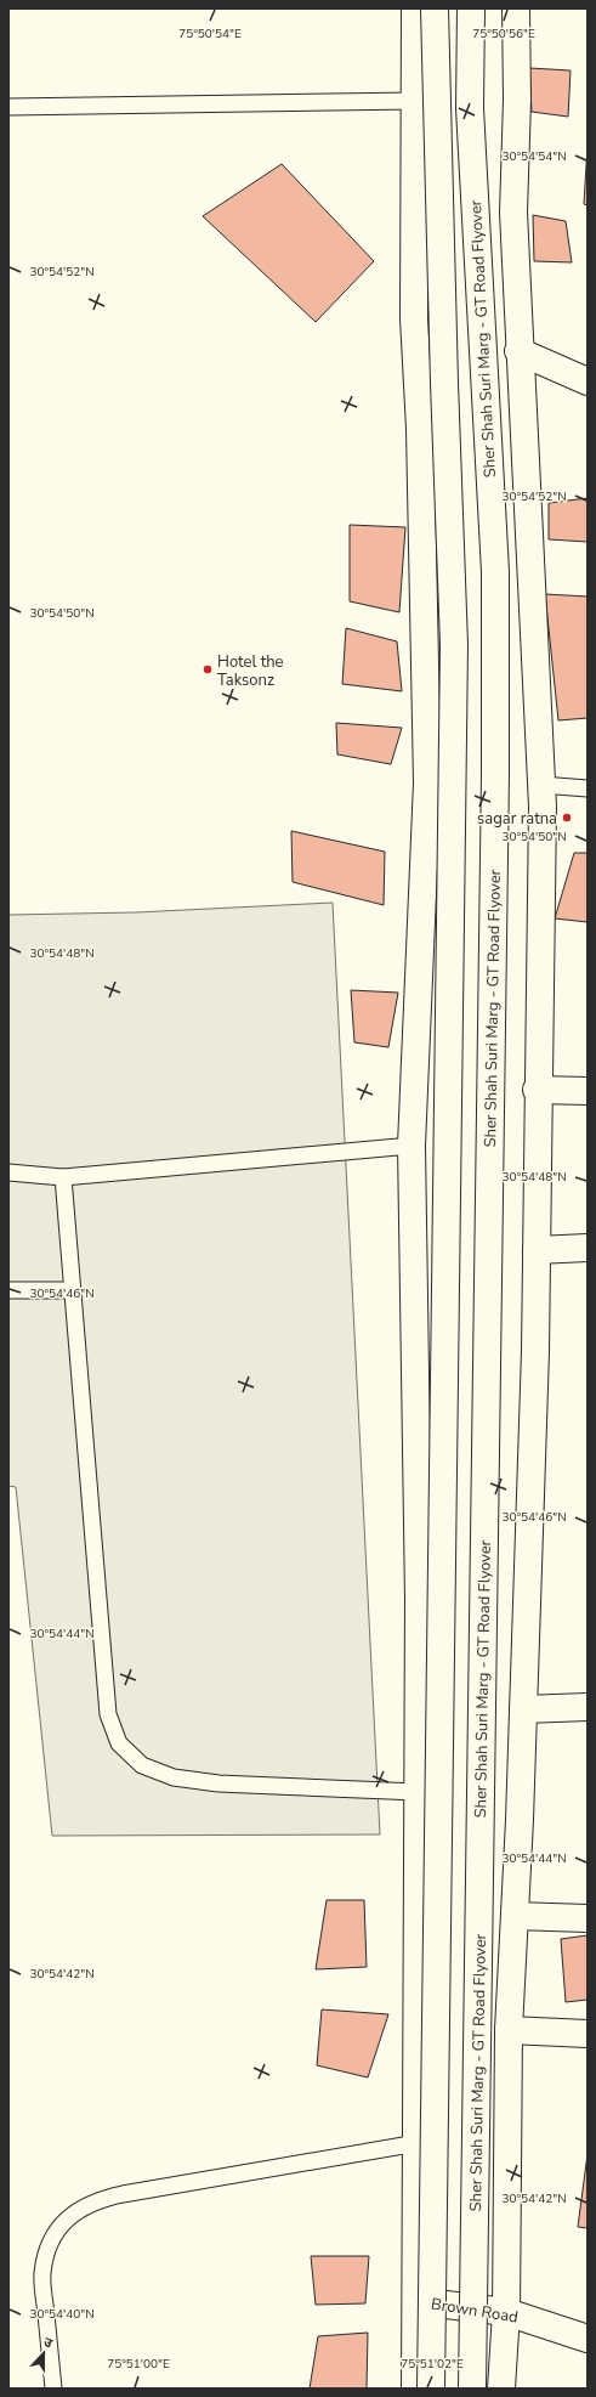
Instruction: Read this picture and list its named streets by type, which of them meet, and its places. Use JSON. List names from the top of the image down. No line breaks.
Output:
{"streets":{"street":["Sher Shah Suri Marg - GT Road Flyover","Brown Road"]},"places":["Hotel the Taksonz","sagar ratna"],"north":"top","coordinates":["75°50'54\"E","75°50'56\"E","30°54'54\"N","30°54'52\"N","30°54'50\"N","30°54'48\"N","30°54'46\"N","30°54'44\"N","30°54'42\"N","30°54'40\"N","75°51'00\"E","75°51'02\"E"]}
